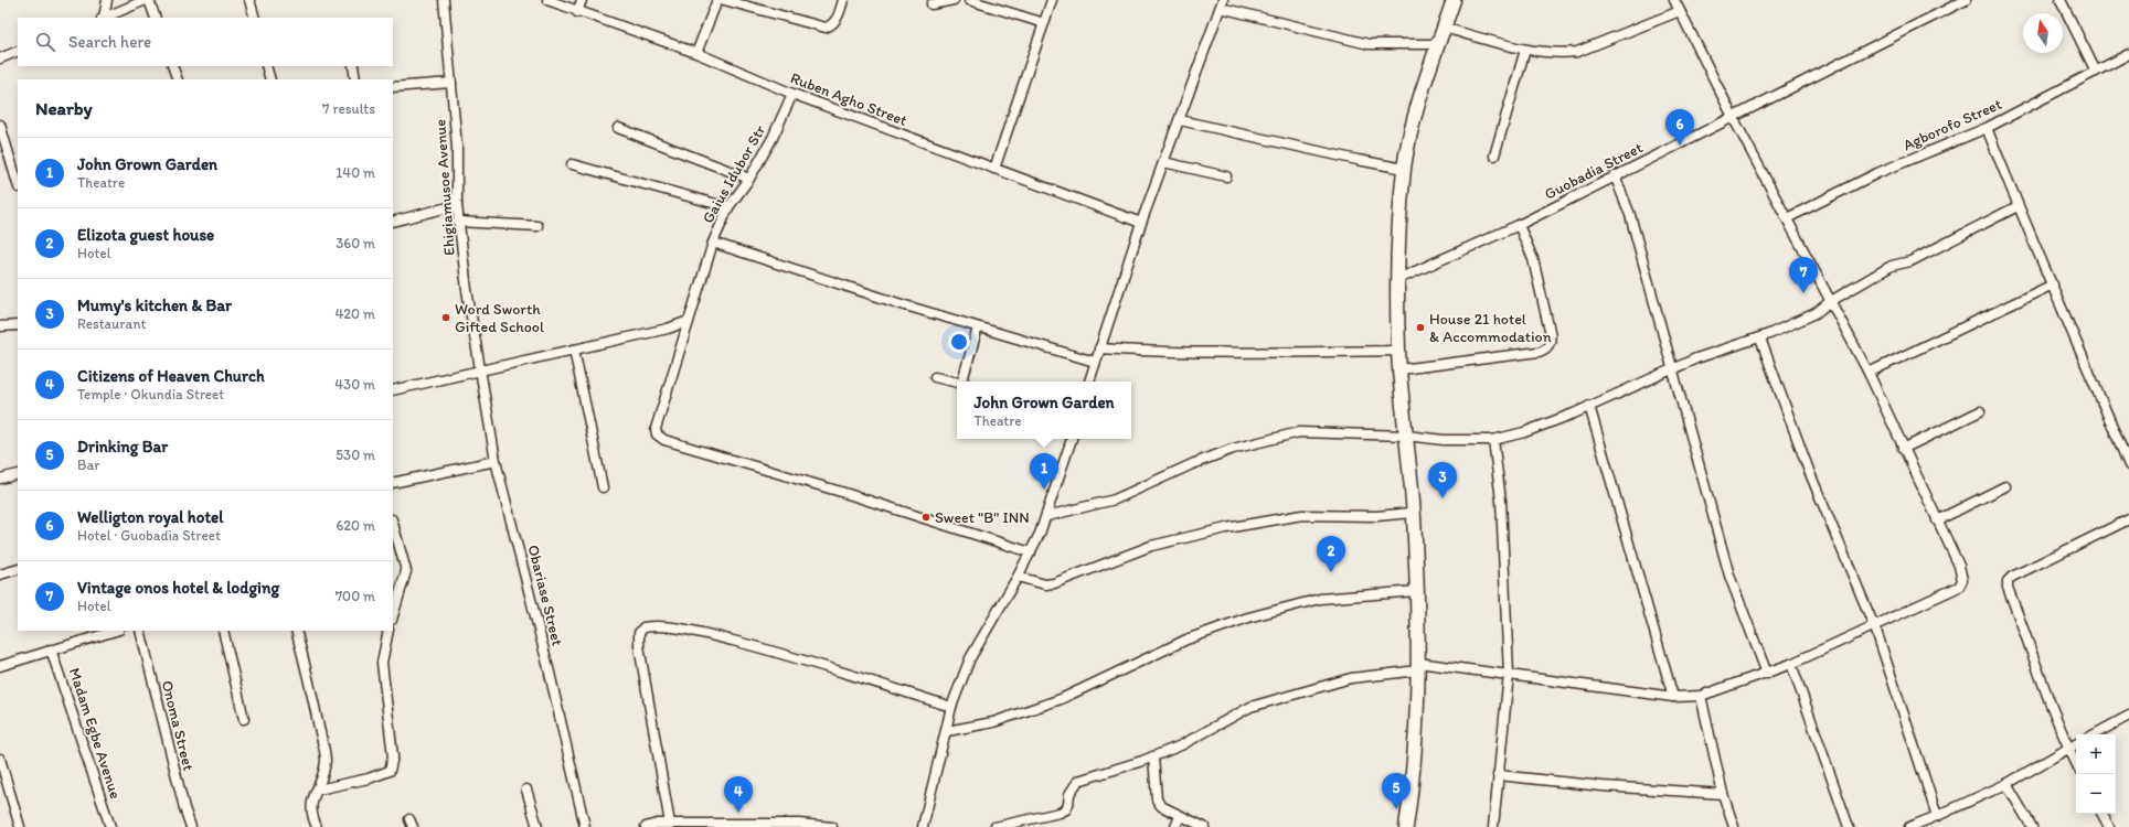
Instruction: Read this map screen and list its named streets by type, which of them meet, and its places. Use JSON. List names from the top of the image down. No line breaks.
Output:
{"streets":{"street":["Ruben Agho Street","Agborofo Street","Guobadia Street","Gaius Idubor Str","Ehigiamusoe Avenue","Obariase Street","Onoma Street","Madam Egbe Avenue"]},"crossings":[["Ruben Agho Street","Gaius Idubor Str"],["Ehigiamusoe Avenue","Obariase Street"]],"places":["Word Sworth Gifted School","House 21 hotel & Accommodation","Sweet \"B\" INN"],"north":"top","page":{"search":"Search here","heading":["Nearby","7 results"],"pins":["6","7","1","3","2","5","4"],"list":[{"mark":"1","name":"John Grown Garden","note":"Theatre","value":"140 m"},{"mark":"2","name":"Elizota guest house","note":"Hotel","value":"360 m"},{"mark":"3","name":"Mumy's kitchen & Bar","note":"Restaurant","value":"420 m"},{"mark":"4","name":"Citizens of Heaven Church","note":"Temple · Okundia Street","value":"430 m"},{"mark":"5","name":"Drinking Bar","note":"Bar","value":"530 m"},{"mark":"6","name":"Welligton royal hotel","note":"Hotel · Guobadia Street","value":"620 m"},{"mark":"7","name":"Vintage onos hotel & lodging","note":"Hotel","value":"700 m"}],"popup":["John Grown Garden","Theatre"],"map_buttons":["+","−"]}}
